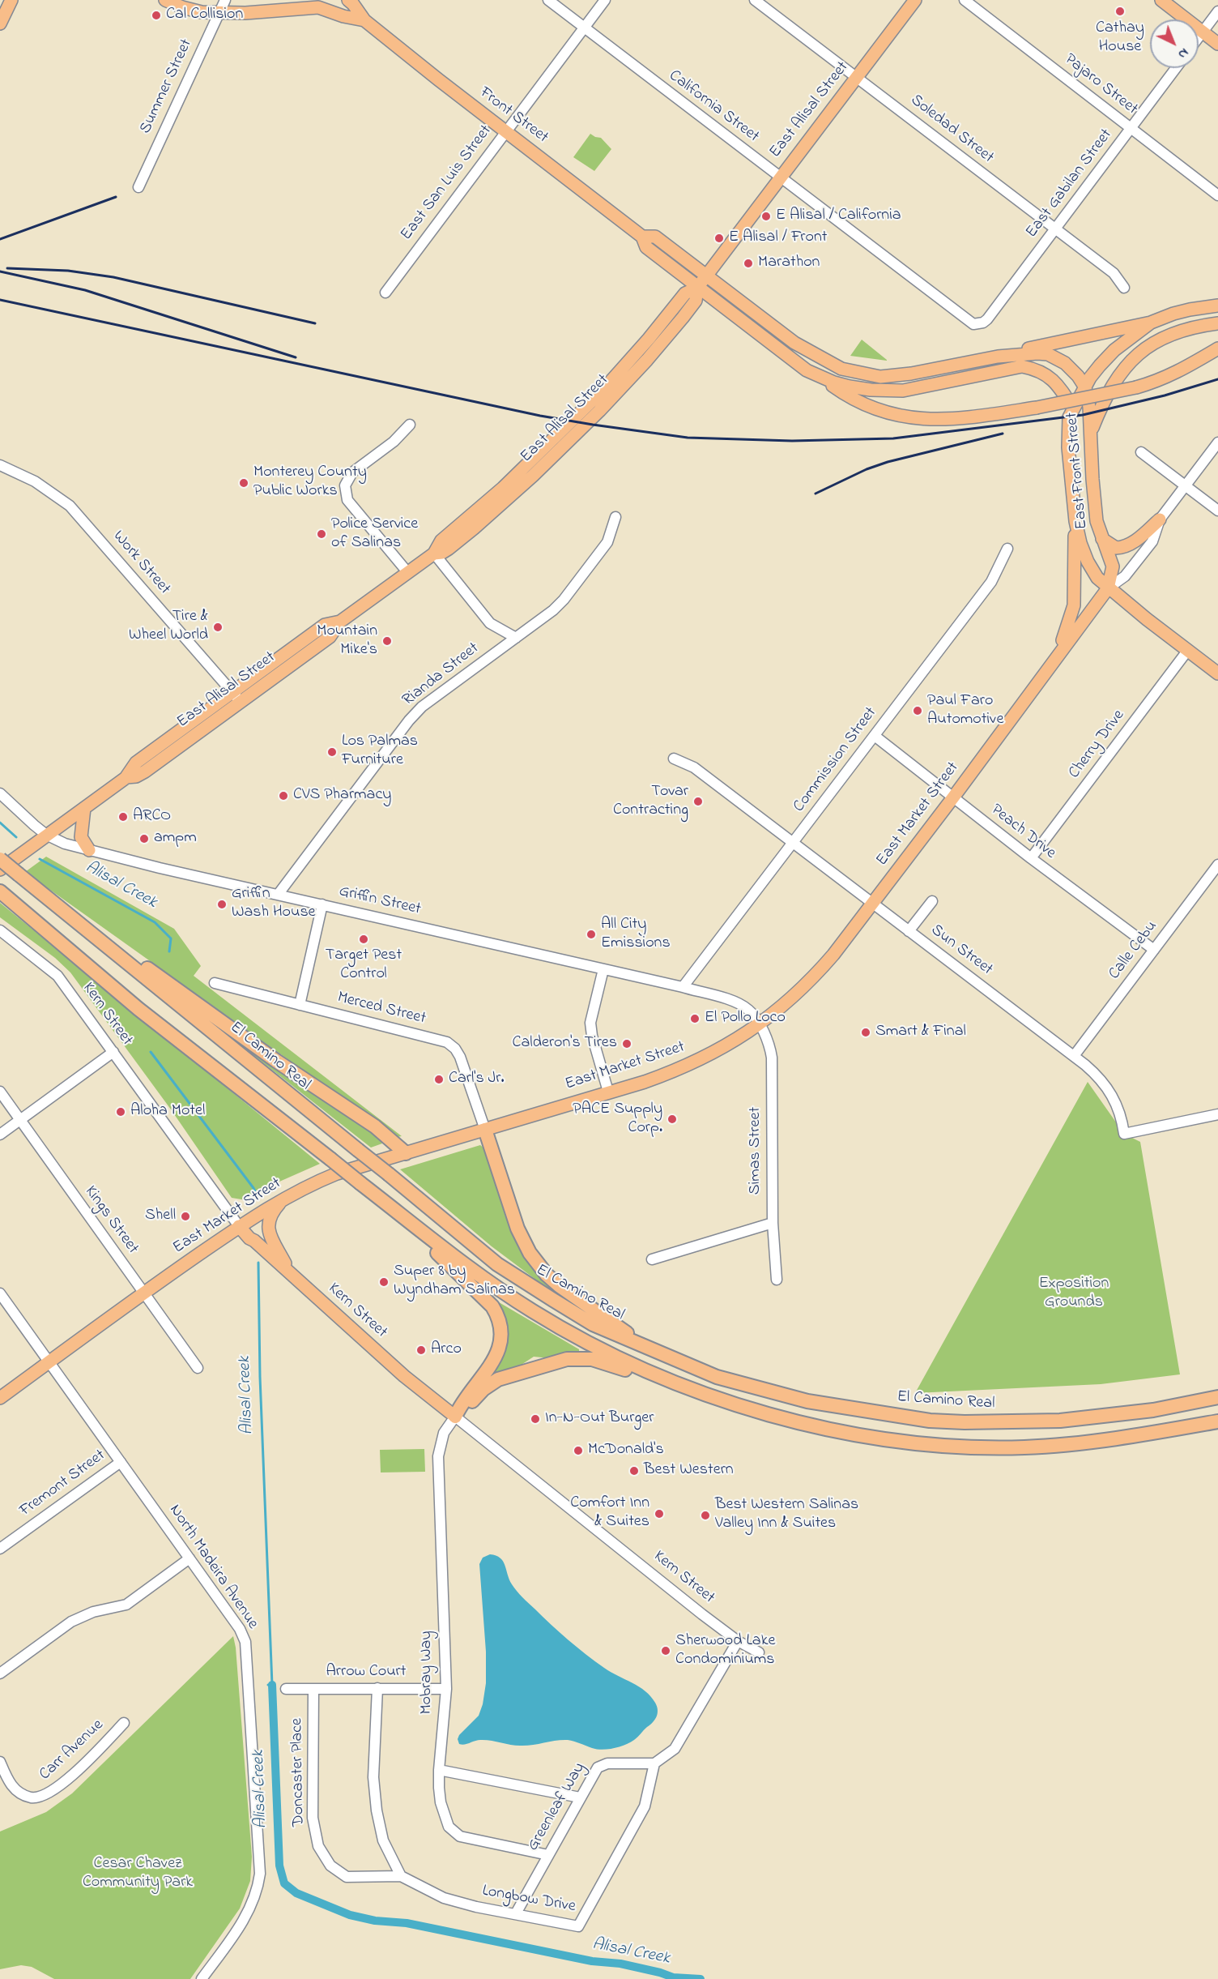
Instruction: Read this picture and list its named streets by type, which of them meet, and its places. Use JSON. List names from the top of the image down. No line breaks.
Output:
{"streets":{"highway":["El Camino Real"],"main road":["East Alisal Street","Front Street","East Front Street","East Market Street","Kern Street"],"street":["Pajaro Street","Summer Street","California Street","Soledad Street","East San Luis Street","East Gabilan Street","Work Street","Rianda Street","Cherry Drive","Commission Street","Peach Drive","Griffin Street","Sun Street","Calle Cebu","Merced Street","Simas Street","Kings Street","Fremont Street","North Madeira Avenue","Arrow Court","Mobray Way","Carr Avenue","Doncaster Place","Greenleaf Way","Longbow Drive"]},"crossings":[["Pajaro Street","East Gabilan Street"],["California Street","East Alisal Street"],["California Street","East San Luis Street"],["California Street","East Gabilan Street"],["East Alisal Street","Front Street"],["East Alisal Street","Soledad Street"],["East Alisal Street","East Front Street"],["East Alisal Street","Work Street"],["East Alisal Street","Griffin Street"],["Front Street","East San Luis Street"],["Front Street","East Front Street"],["Soledad Street","East Gabilan Street"],["East Front Street","East Market Street"],["Rianda Street","Griffin Street"],["Cherry Drive","Peach Drive"],["Commission Street","Peach Drive"],["Commission Street","Griffin Street"],["Commission Street","Sun Street"],["East Market Street","Peach Drive"],["East Market Street","Griffin Street"],["East Market Street","Sun Street"],["East Market Street","Merced Street"],["East Market Street","Kern Street"],["East Market Street","Simas Street"],["East Market Street","Kings Street"],["East Market Street","North Madeira Avenue"],["Peach Drive","Calle Cebu"],["Griffin Street","Simas Street"],["Sun Street","Calle Cebu"],["Kern Street","Mobray Way"],["Fremont Street","North Madeira Avenue"],["Arrow Court","Mobray Way"],["Arrow Court","Doncaster Place"],["Mobray Way","Greenleaf Way"],["Doncaster Place","Longbow Drive"],["Greenleaf Way","Longbow Drive"]],"water":["Alisal Creek"],"parks":["Exposition Grounds","Cesar Chavez Community Park"],"places":["Cathay House","Cal Collision","E Alisal / California","E Alisal / Front","Marathon","Monterey County Public Works","Police Service of Salinas","Tire & Wheel World","Mountain Mike's","Paul Faro Automotive","Los Palmas Furniture","CVS Pharmacy","Tovar Contracting","ARCO","ampm","Griffin Wash House","All City Emissions","Target Pest Control","El Pollo Loco","Smart & Final","Calderon's Tires","Carl's Jr.","Aloha Motel","PACE Supply Corp.","Shell","Super 8 by Wyndham Salinas","Arco","In-N-Out Burger","McDonald's","Best Western","Comfort Inn & Suites","Best Western Salinas Valley Inn & Suites","Sherwood Lake Condominiums"],"north":"bottom right"}
